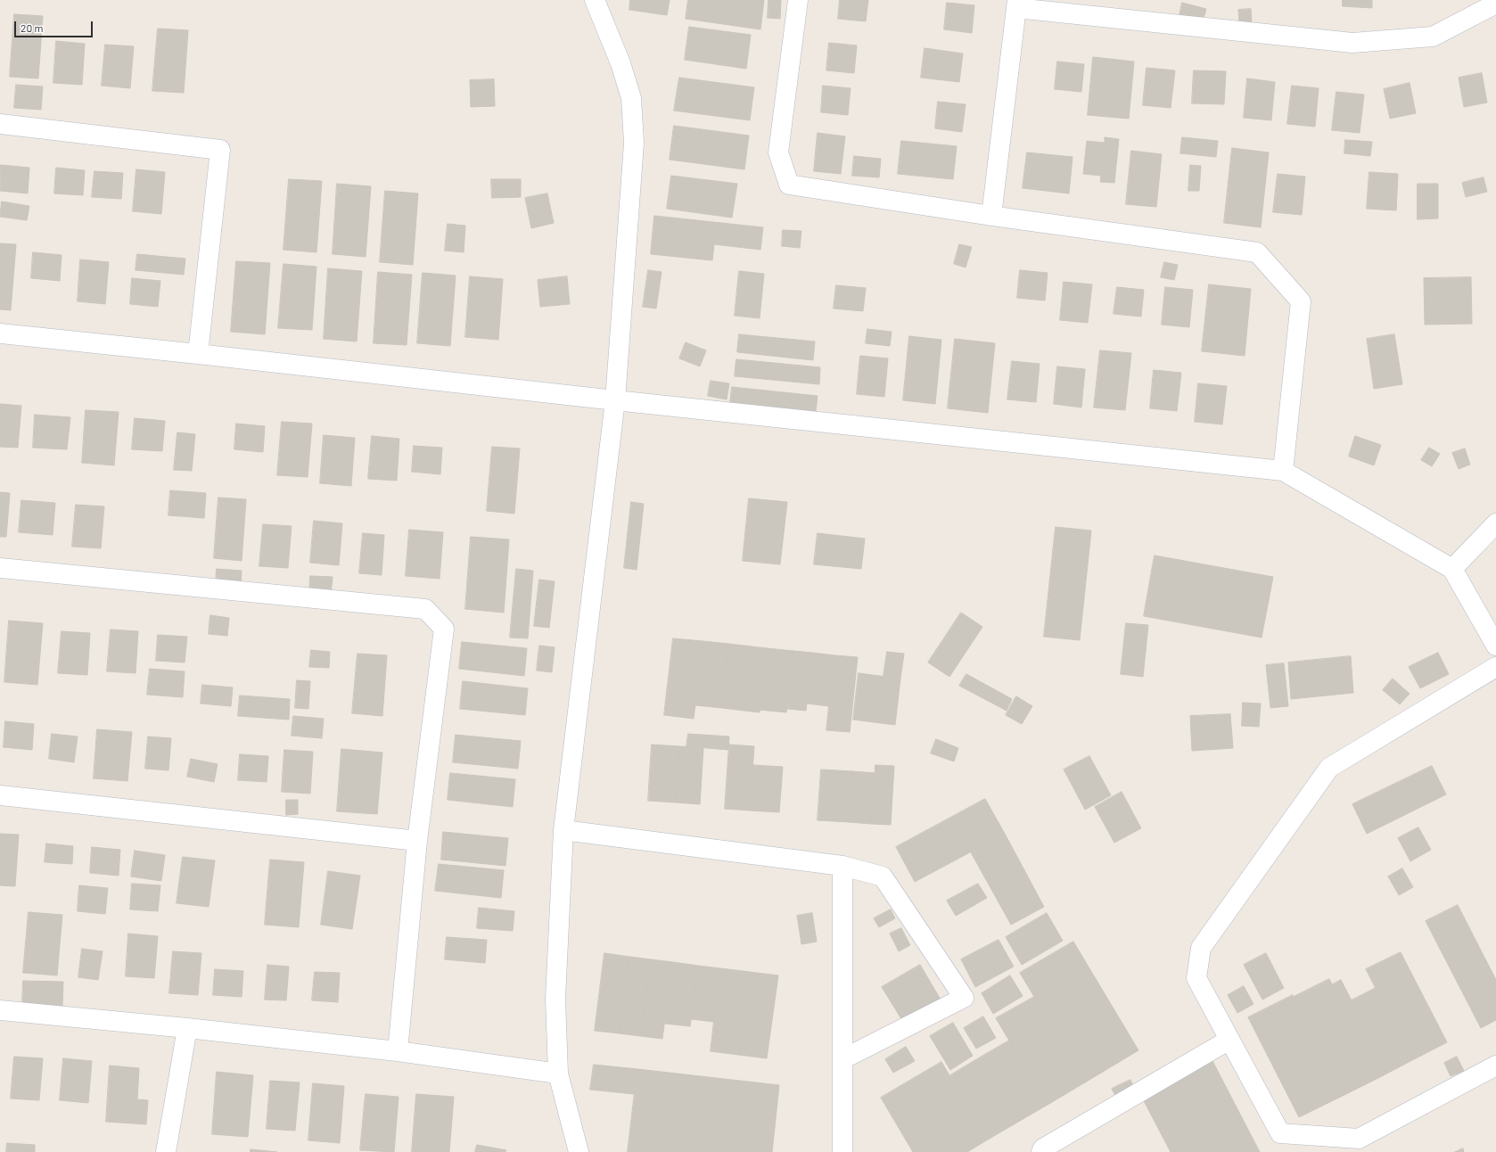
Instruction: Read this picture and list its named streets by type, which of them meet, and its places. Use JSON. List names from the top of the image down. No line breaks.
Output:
{"scale_bar":"20 m"}
